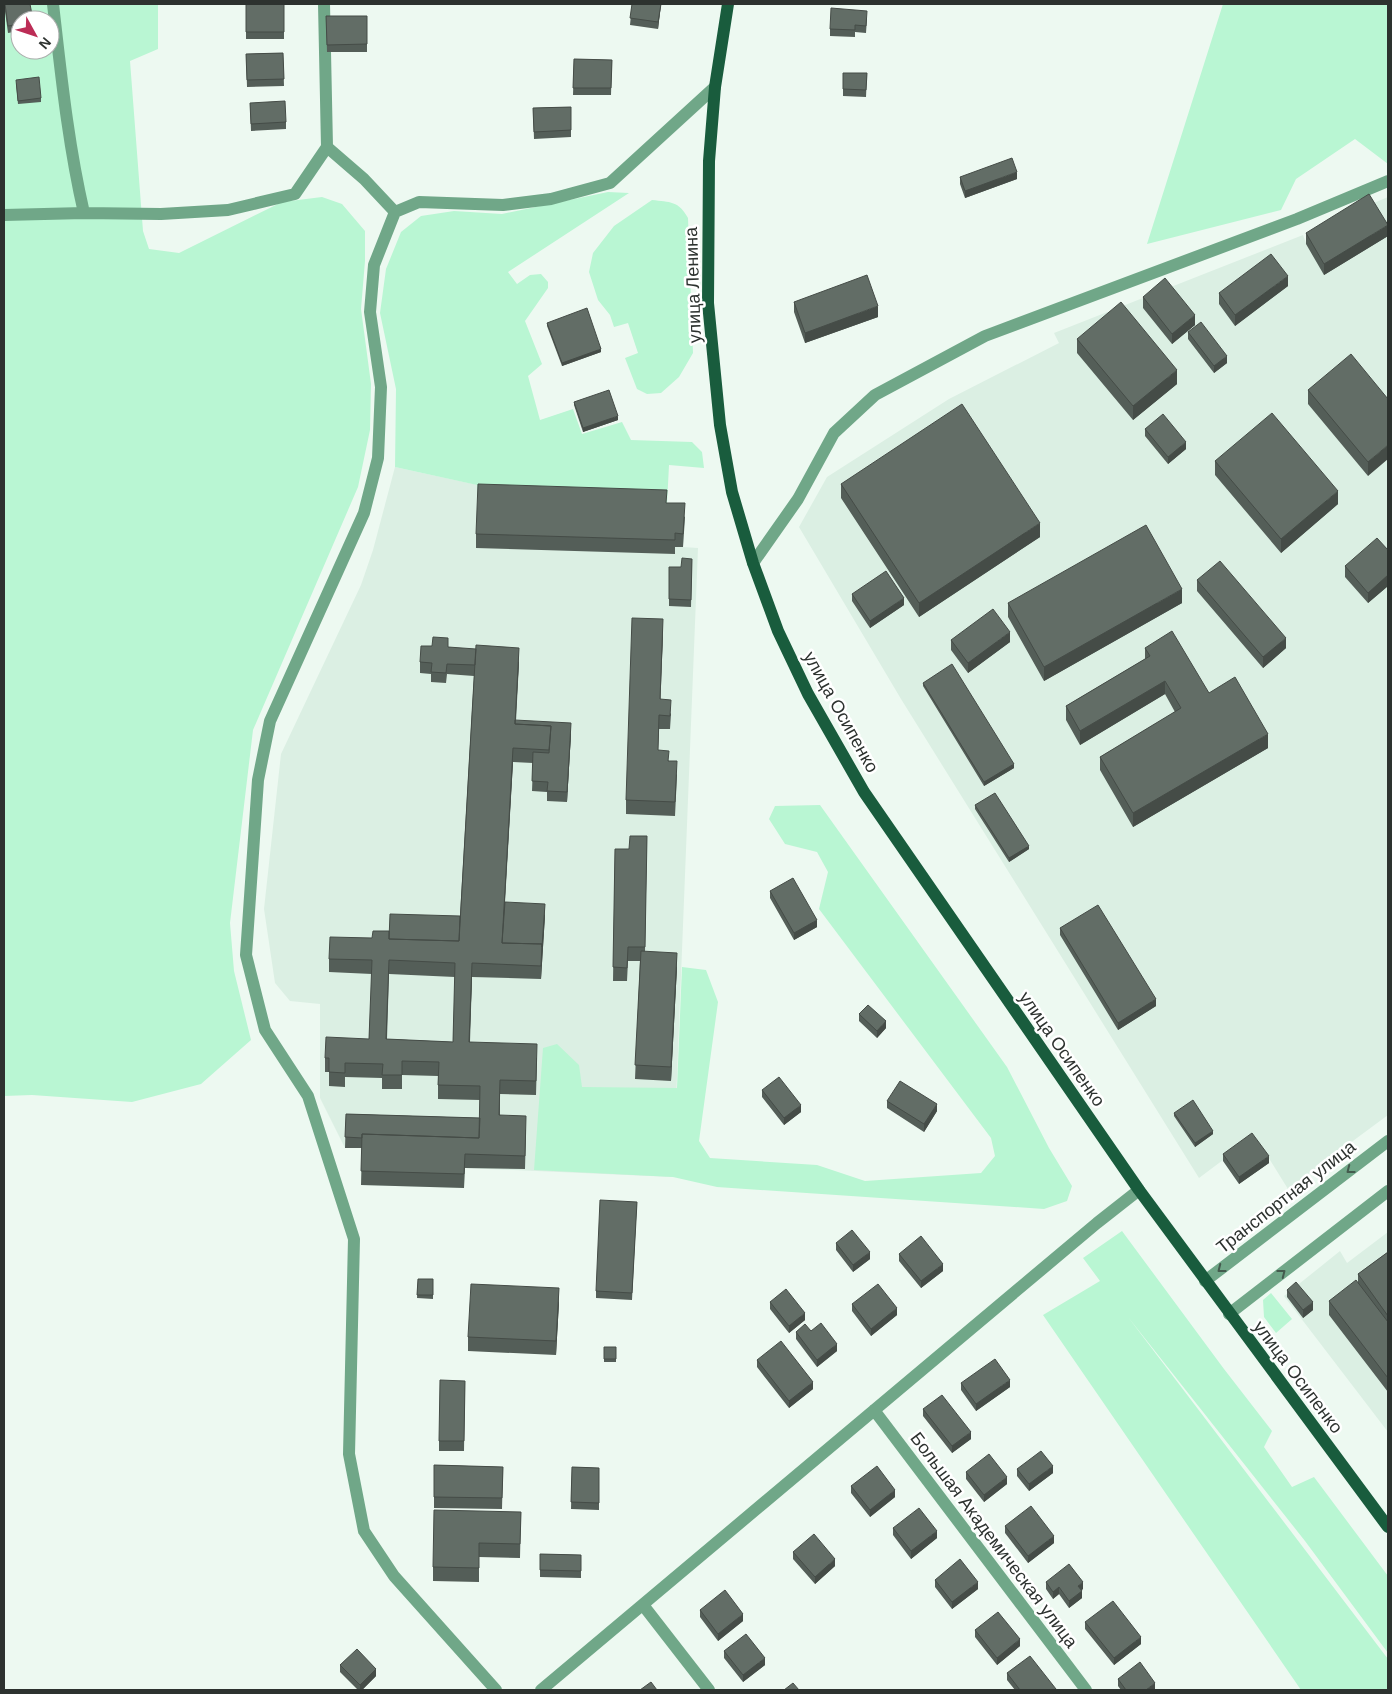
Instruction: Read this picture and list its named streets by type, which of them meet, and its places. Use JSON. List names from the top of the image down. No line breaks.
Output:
{"streets":{"main road":["улица Ленина","улица Осипенко"],"street":["Транспортная улица","Большая Академическая улица"]},"crossings":[["улица Ленина","улица Осипенко"],["улица Осипенко","Транспортная улица"]],"north":"bottom right"}
